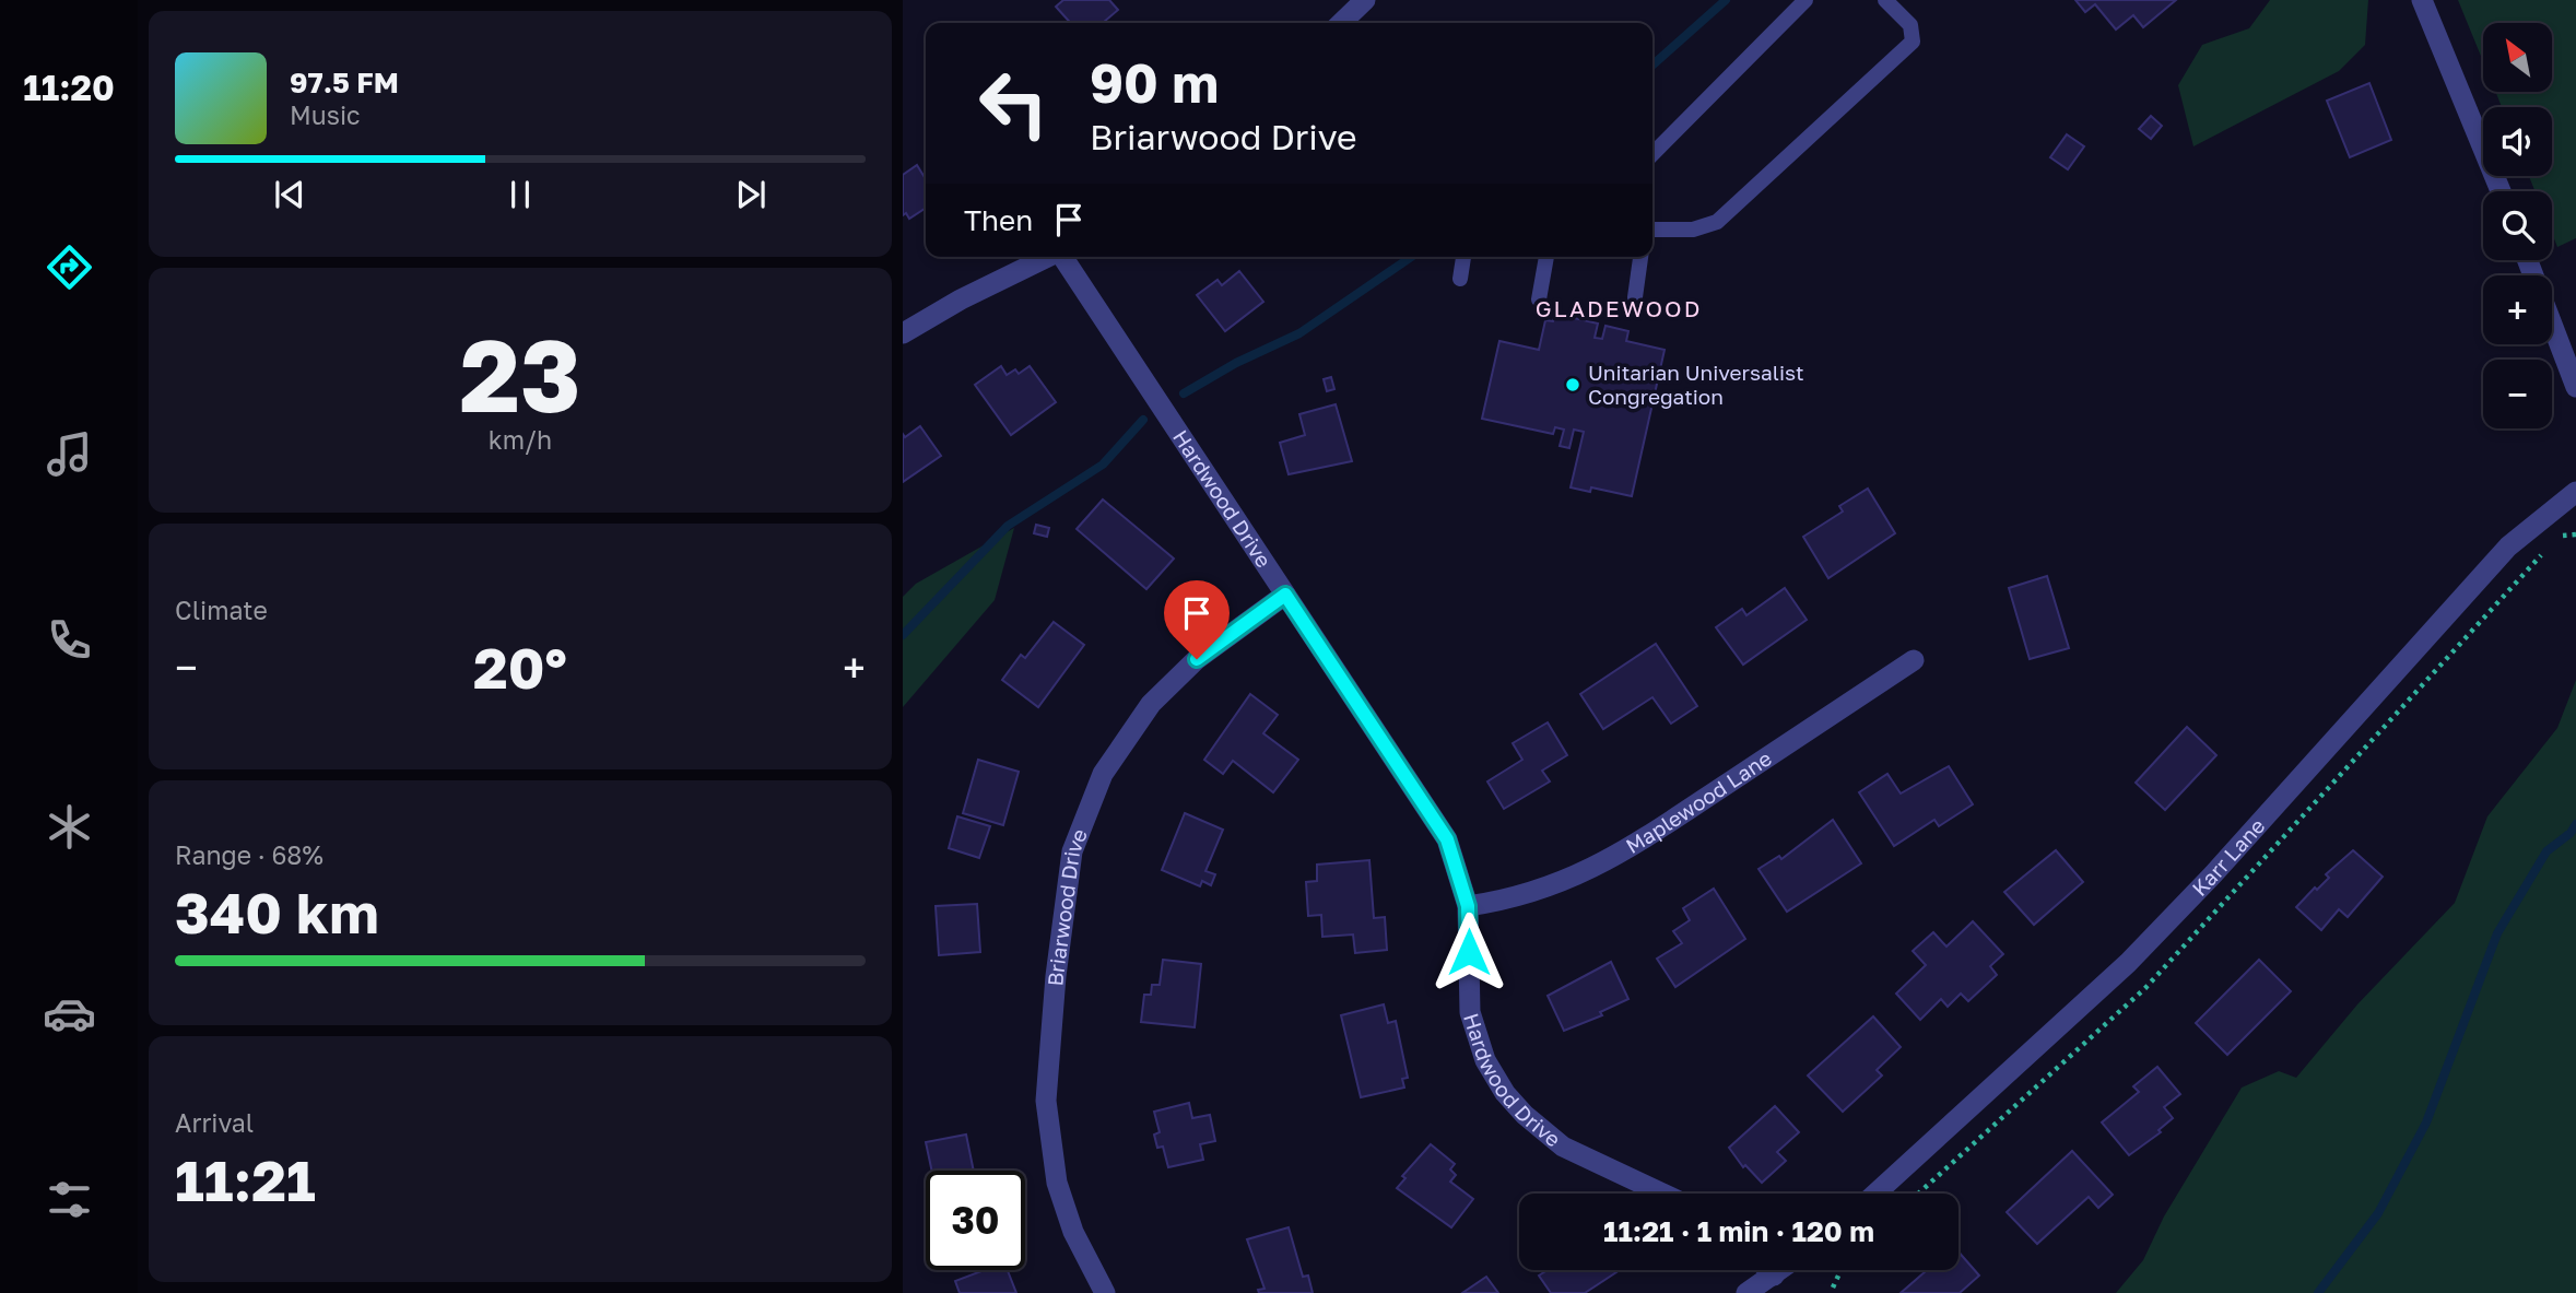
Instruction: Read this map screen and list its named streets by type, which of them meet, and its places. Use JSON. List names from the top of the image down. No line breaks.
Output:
{"streets":{"street":["Hardwood Drive","Maplewood Lane","Karr Lane","Briarwood Drive"]},"crossings":[["Hardwood Drive","Maplewood Lane"],["Hardwood Drive","Briarwood Drive"]],"districts":["GLADEWOOD"],"places":["Unitarian Universalist Congregation"],"north":"top left","page":{"tabs":"11:20","map_buttons":["+","−"],"turn":["90 m","Briarwood Drive"],"song":["97.5 FM","Music"],"then":"Then","tile":[["23","km/h"],"Climate",["Range · 68%","340 km"],["Arrival","11:21"]],"heat":["−","20°","+"],"limit":"30","trip":"11:21 · 1 min · 120 m"}}
